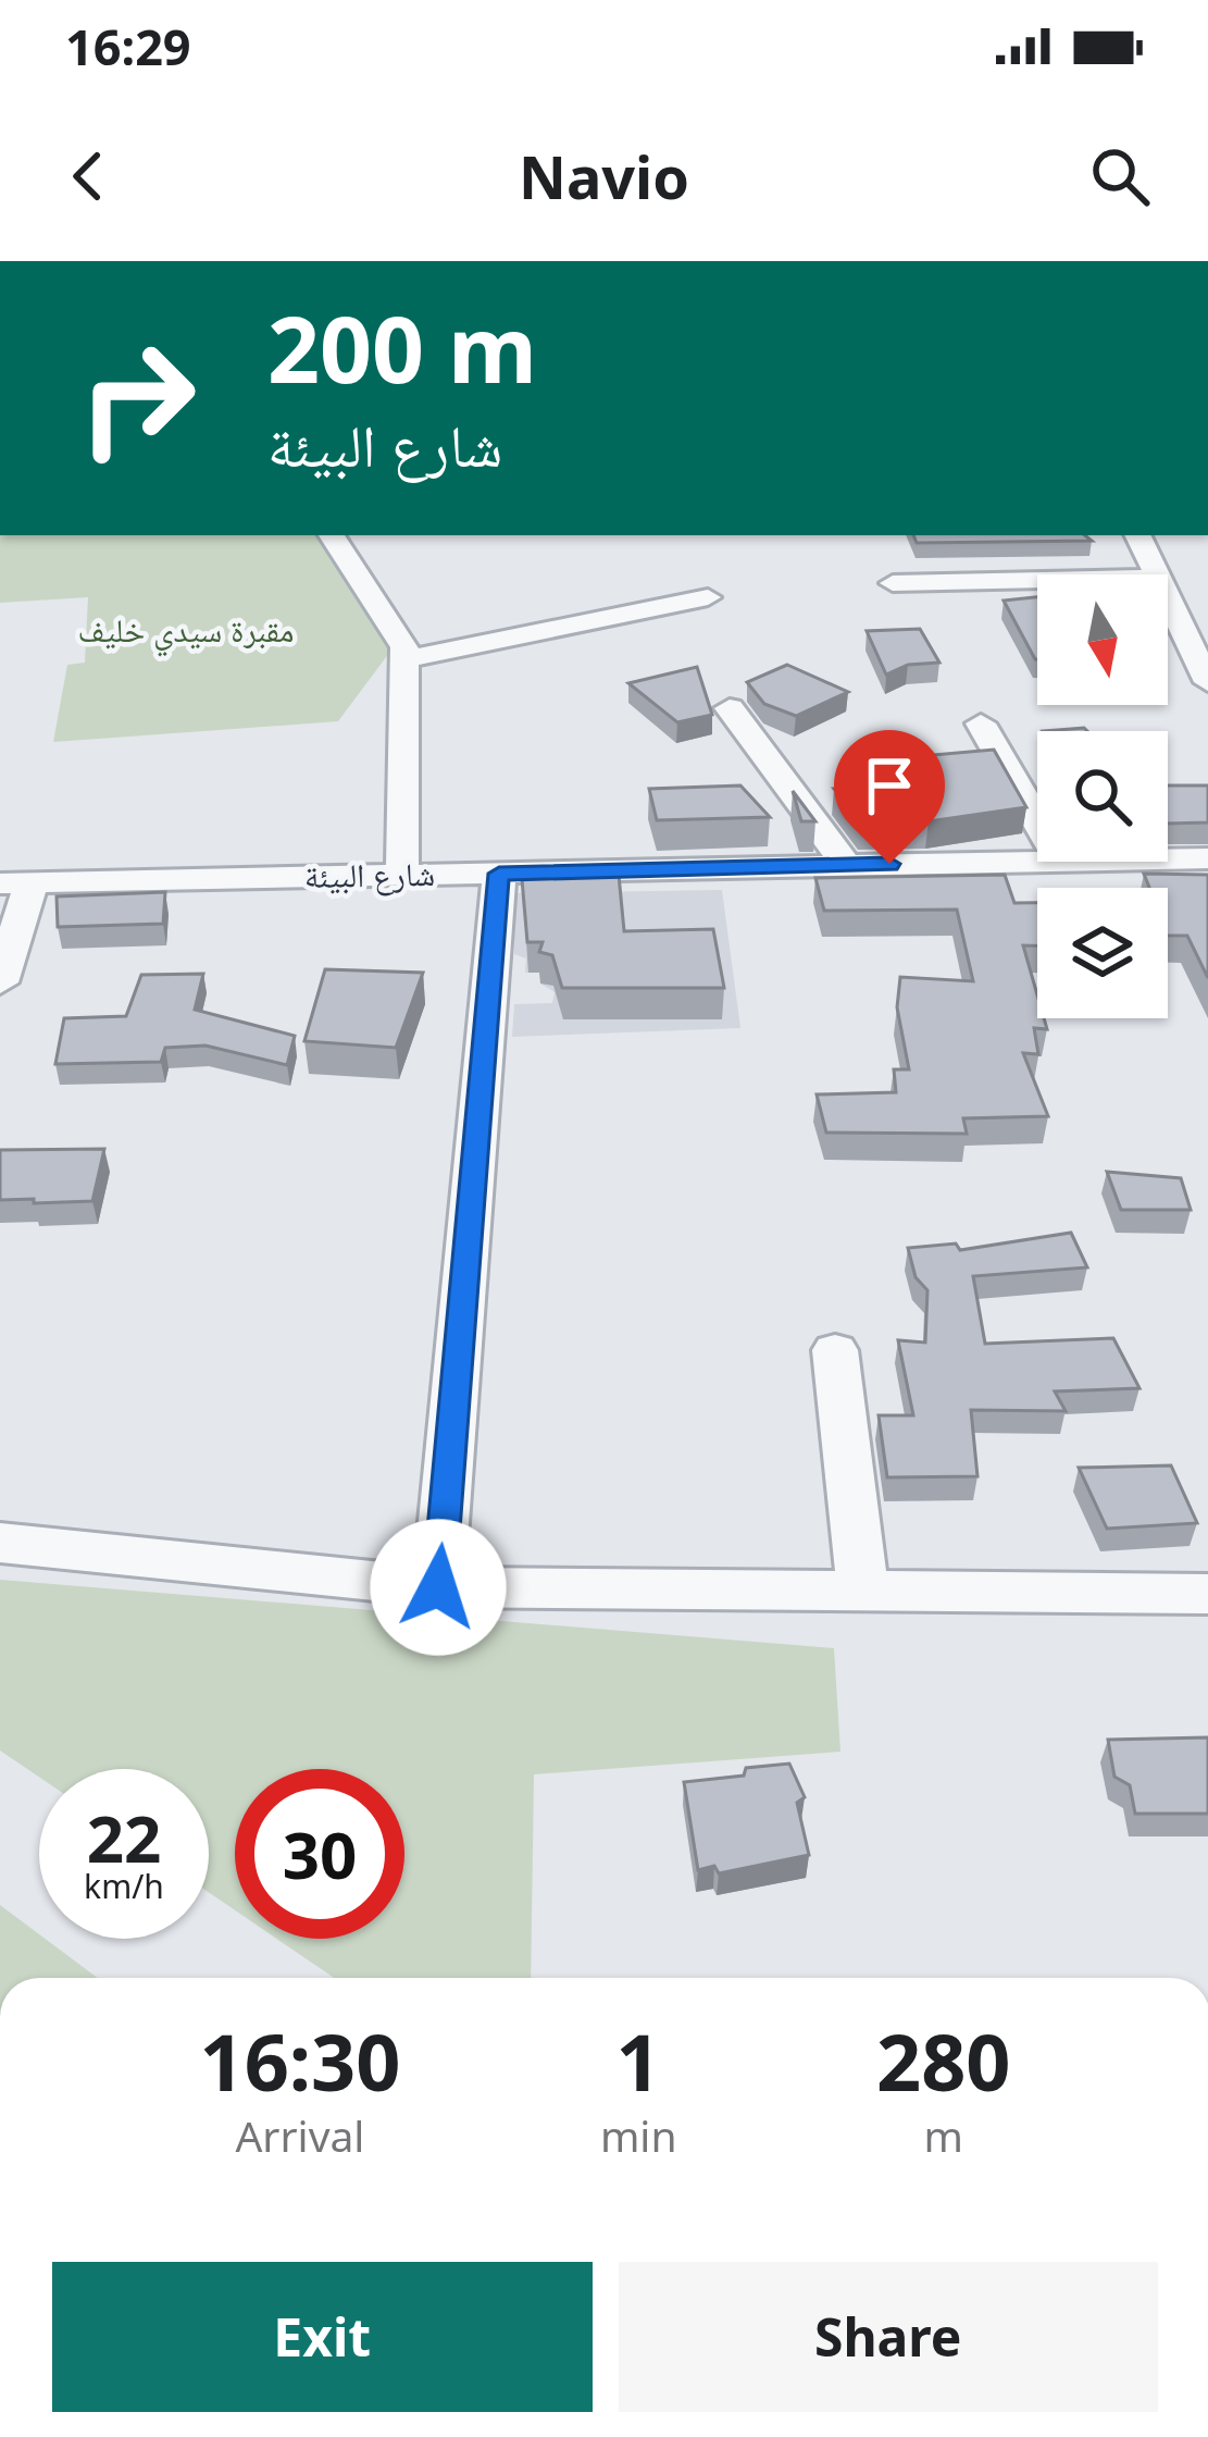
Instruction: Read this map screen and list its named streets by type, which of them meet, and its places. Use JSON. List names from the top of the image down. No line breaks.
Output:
{"streets":{"street":["شارع البيئة"]},"parks":["مقبرة سيدي خليف"],"north":"bottom","page":{"status":"16:29","header":"Navio","turn":["200 m","شارع البيئة"],"speed":"22 km/h","limit":"30","eta":["16:30","Arrival","1","min","280","m"],"buttons":["Exit","Share"]}}
